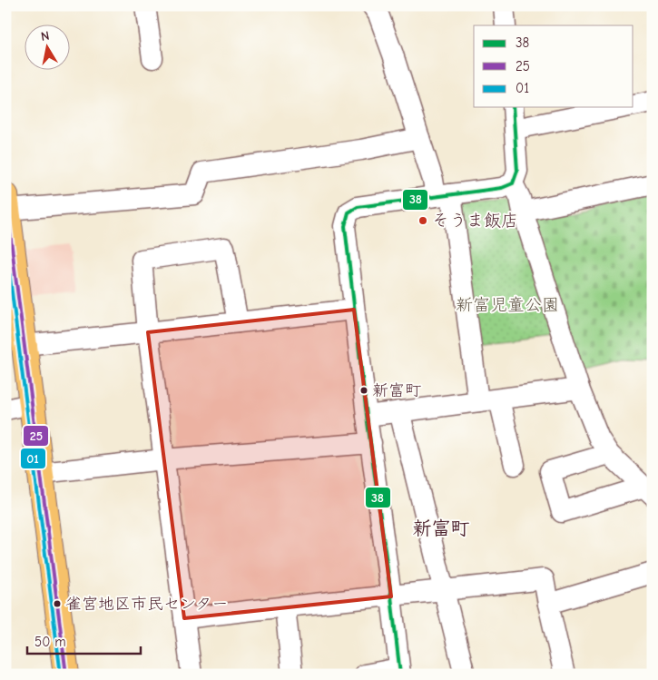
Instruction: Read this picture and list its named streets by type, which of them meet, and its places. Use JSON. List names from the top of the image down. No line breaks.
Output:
{"districts":["新富町"],"parks":["新富児童公園"],"places":["そうま飯店","新富町","雀宮地区市民センター"],"lines":["transit line 38","transit line 25","transit line 01"],"legend":["38","25","01"],"scale_bar":"50 m","north":"top"}
